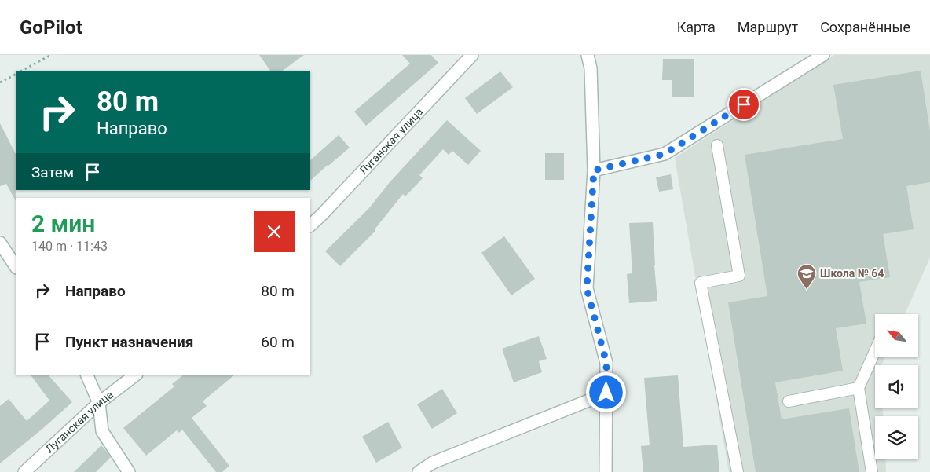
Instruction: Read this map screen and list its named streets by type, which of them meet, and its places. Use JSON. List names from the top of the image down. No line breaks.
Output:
{"streets":{"street":["Луганская улица"]},"places":{"school or university":["Школа № 64"]},"north":"top left","page":{"header":"GoPilot","nav":["Карта","Маршрут","Сохранённые"],"turn":["80 m","Направо"],"then":"Затем","heading":["2 мин","140 m · 11:43"],"list":[{"name":"Направо","value":"80 m"},{"name":"Пункт назначения","value":"60 m"}]}}
